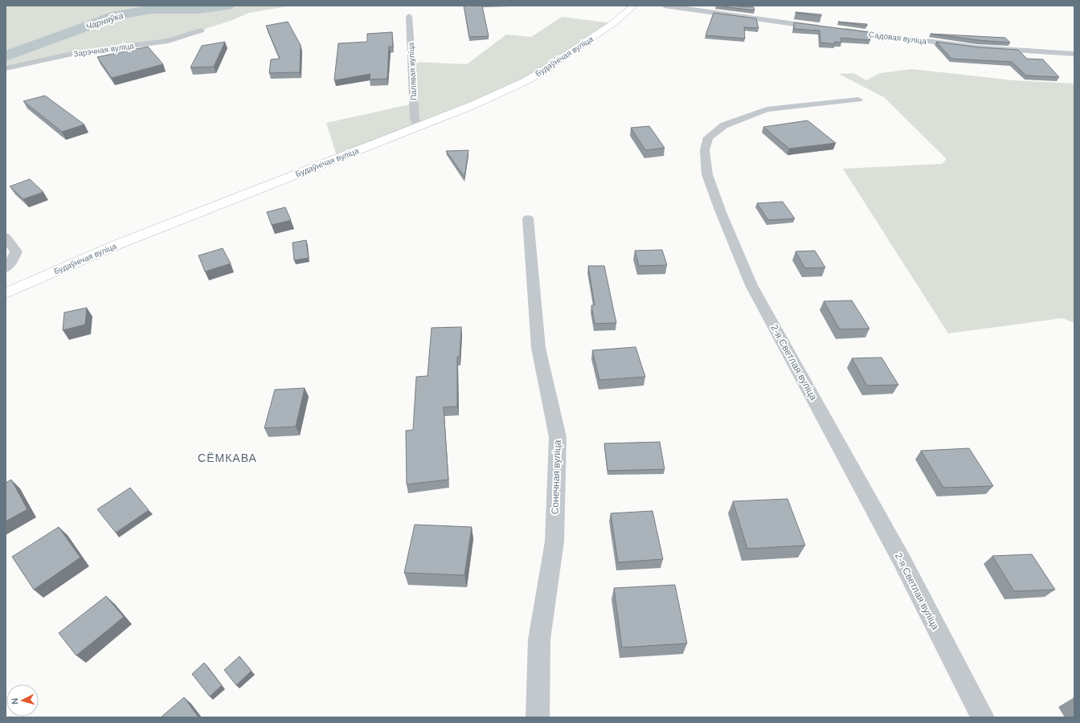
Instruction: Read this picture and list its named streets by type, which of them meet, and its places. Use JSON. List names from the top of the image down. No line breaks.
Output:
{"streets":{"main road":["Будаўнічая вуліца"],"street":["Садовая вуліца","Зарэчная вуліца","Палявая вуліца","2-я Светлая вуліца","Сонечная вуліца"]},"crossings":[["Будаўнічая вуліца","Палявая вуліца"]],"districts":["СЁМКАВА"],"water":["Чарняўка"],"north":"left"}
